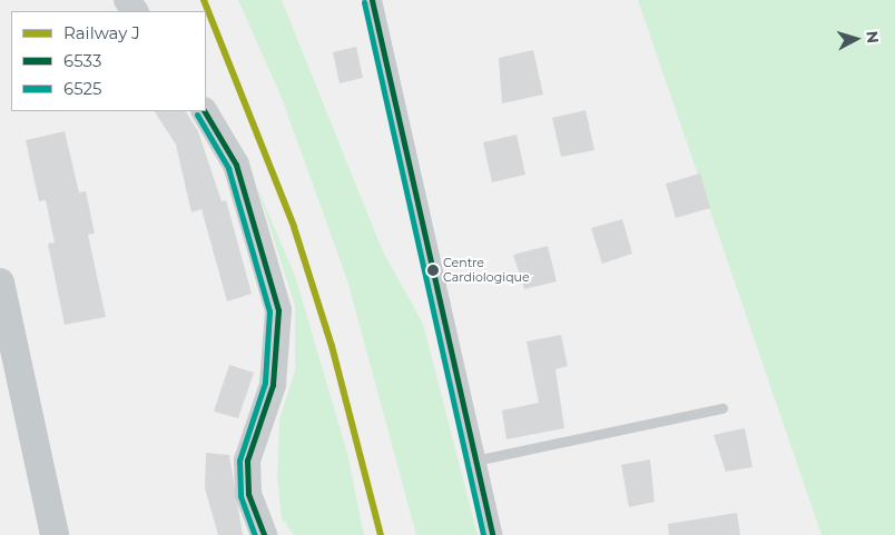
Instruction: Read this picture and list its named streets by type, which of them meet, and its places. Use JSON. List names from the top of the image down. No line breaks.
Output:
{"places":["Centre Cardiologique"],"lines":["rail line J","transit line 6533","transit line 6525"],"legend":["Railway J","6533","6525"],"north":"right"}
